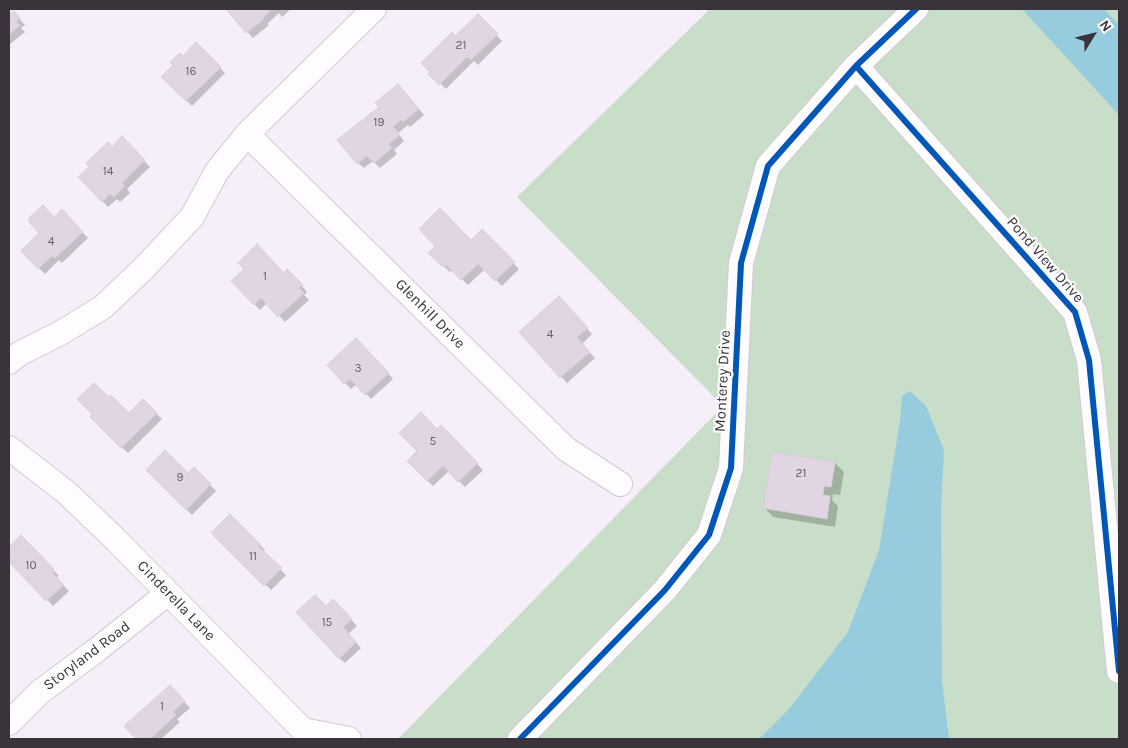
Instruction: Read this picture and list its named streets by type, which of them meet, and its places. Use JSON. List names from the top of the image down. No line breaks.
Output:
{"streets":{"street":["Pond View Drive","Glenhill Drive","Monterey Drive","Cinderella Lane","Storyland Road"]},"crossings":[["Pond View Drive","Monterey Drive"],["Cinderella Lane","Storyland Road"]],"house_numbers":["21","16","19","14","4","1","4","3","5","21","9","11","10","15","1"],"north":"top right"}
